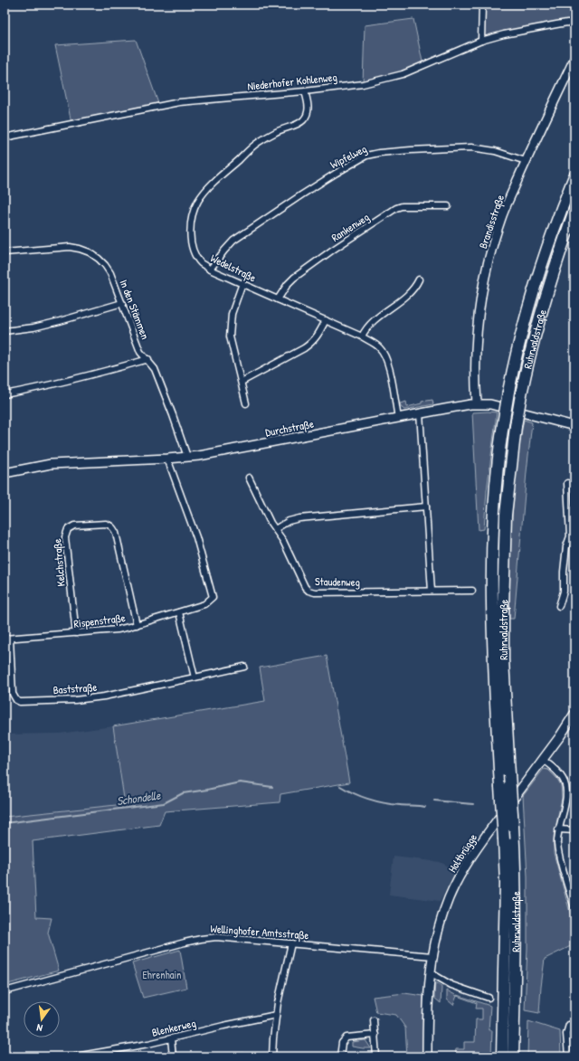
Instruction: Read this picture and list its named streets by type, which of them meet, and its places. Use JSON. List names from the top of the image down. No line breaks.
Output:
{"streets":{"highway":["Ruhrwaldstraße"],"street":["Niederhofer Kohlenweg","Wipfelweg","Brandisstraße","Rankenweg","Wedelstraße","In den Stämmen","Durchstraße","Kelchstraße","Staudenweg","Rispenstraße","Baststraße","Holtbrügge","Wellinghofer Amtsstraße","Blenkerweg"]},"crossings":[["Niederhofer Kohlenweg","Wedelstraße"],["Wipfelweg","Brandisstraße"],["Wipfelweg","Wedelstraße"],["Brandisstraße","Durchstraße"],["Rankenweg","Wedelstraße"],["Wedelstraße","Durchstraße"],["In den Stämmen","Durchstraße"],["Durchstraße","Rispenstraße"],["Kelchstraße","Rispenstraße"],["Rispenstraße","Baststraße"],["Holtbrügge","Wellinghofer Amtsstraße"]],"water":["Schondelle"],"parks":["Ehrenhain"],"north":"bottom"}
